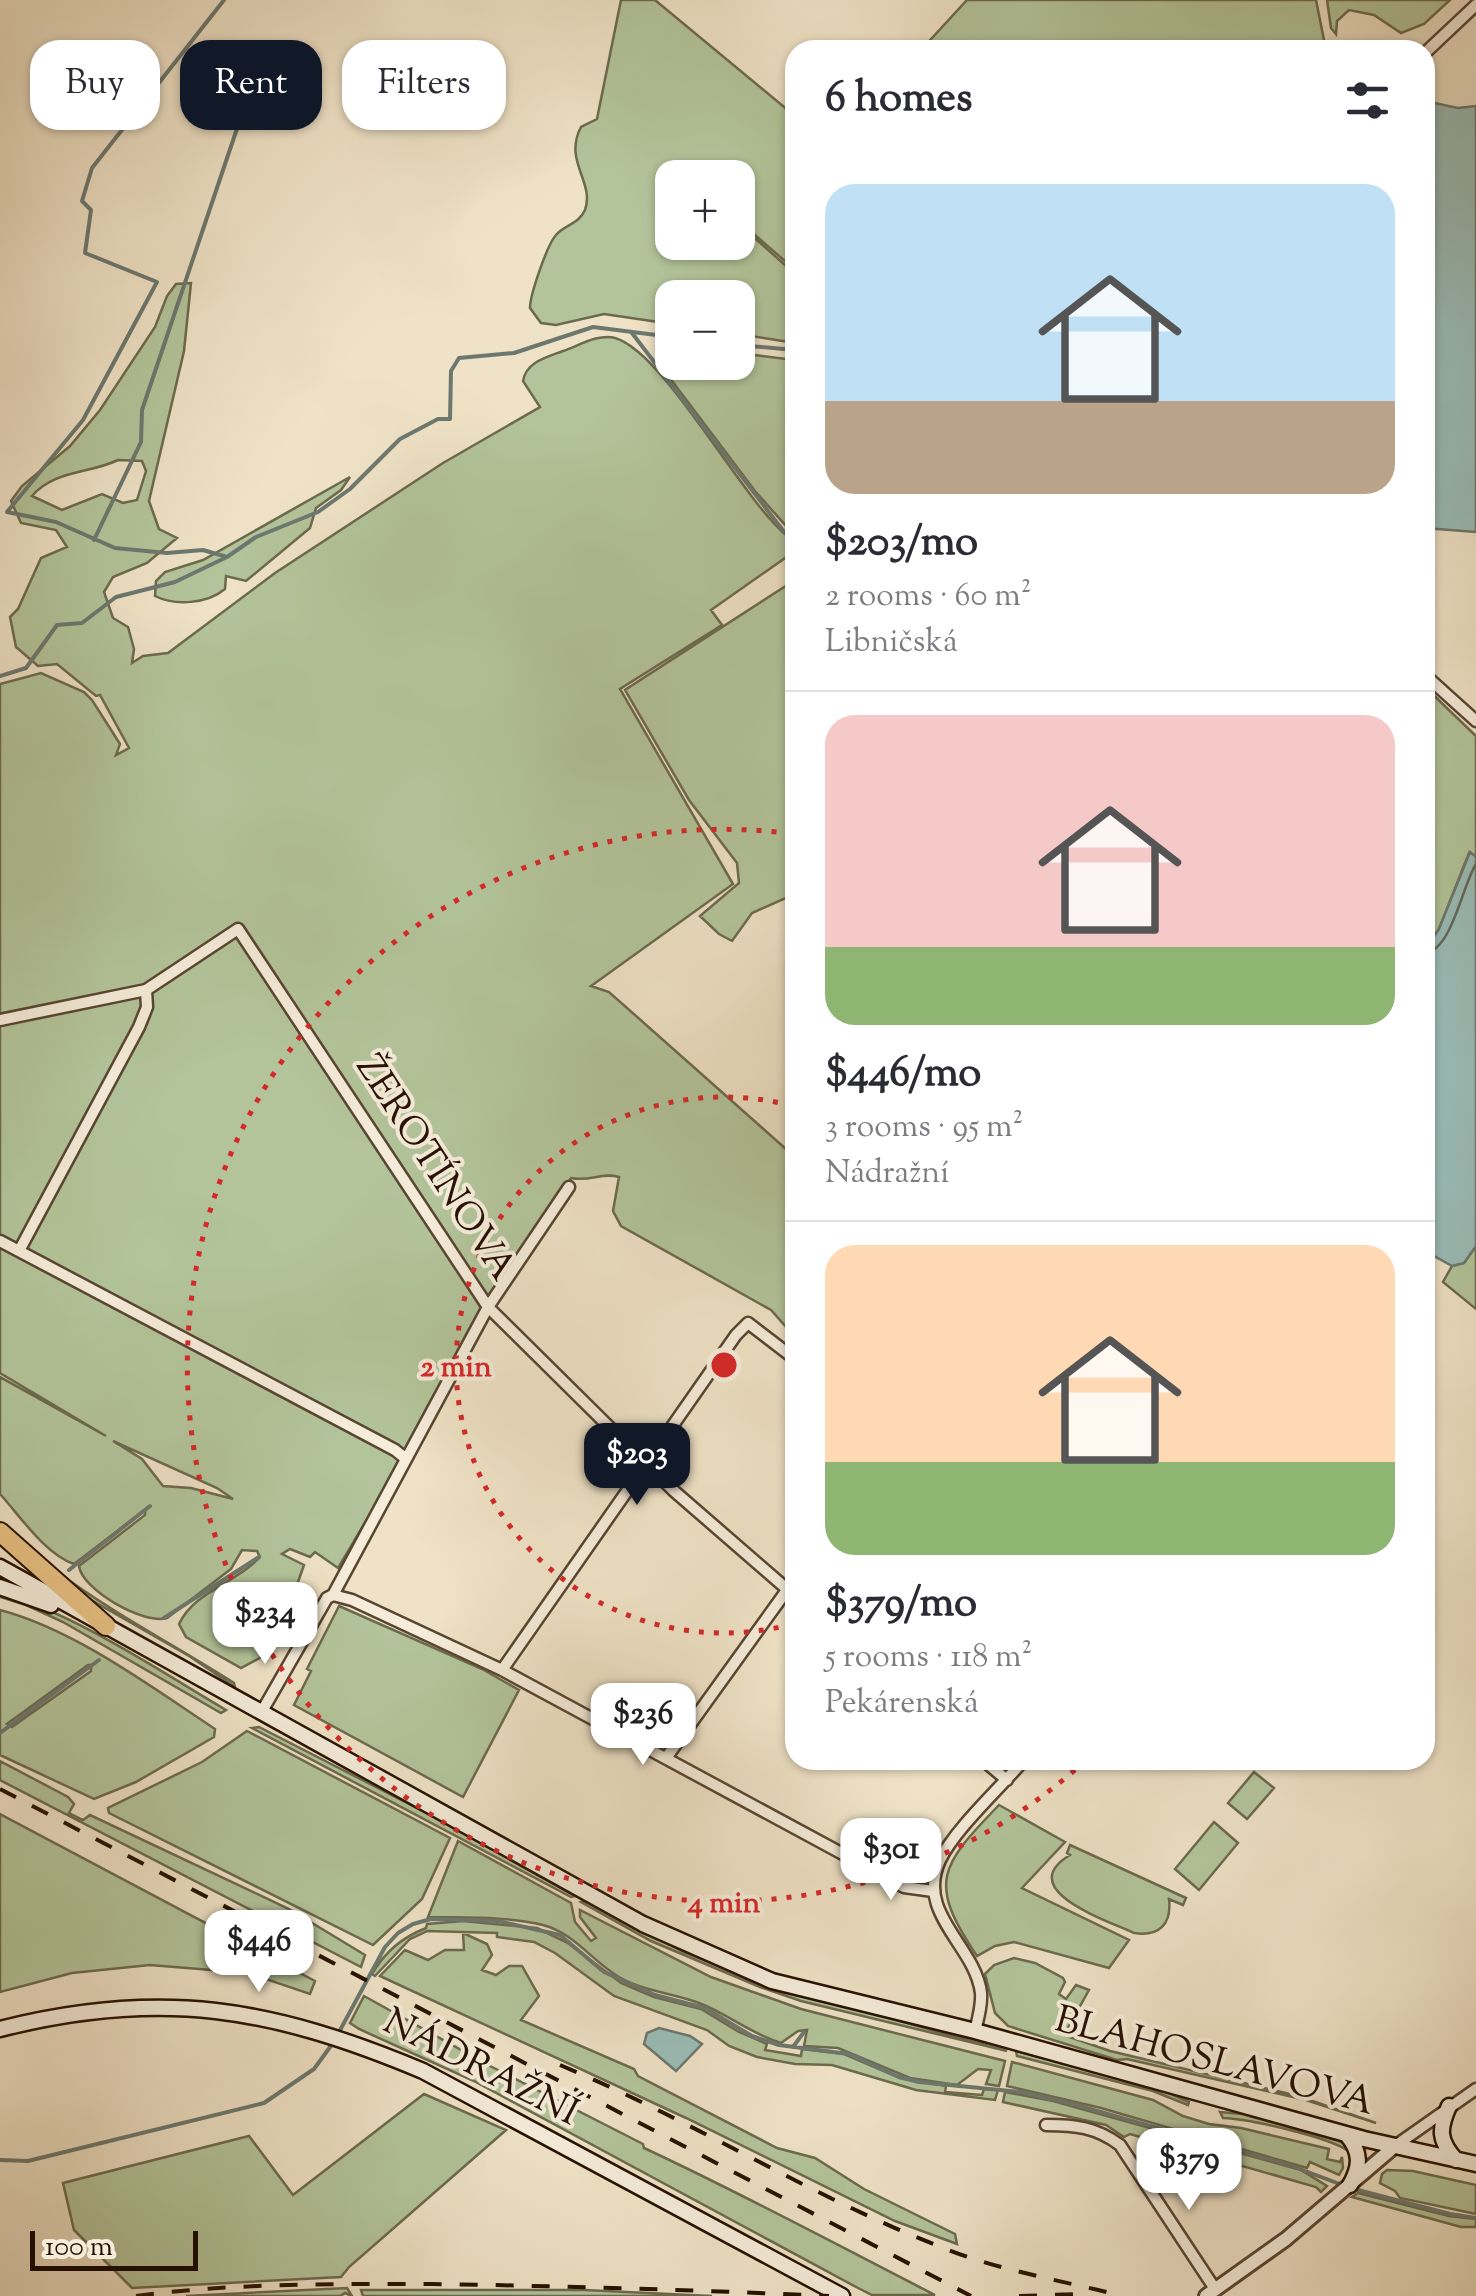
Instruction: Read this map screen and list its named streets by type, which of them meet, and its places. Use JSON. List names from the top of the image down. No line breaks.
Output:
{"streets":{"main road":["BLAHOSLAVOVA","NÁDRAŽNÍ"],"street":["ŽEROTÍNOVA"]},"scale_bar":"100 m","page":{"chip":["Buy","Rent","Filters"],"heading":"6 homes","map_buttons":["+","−"],"list":[{"name":"$203/mo","note":"2 rooms · 60 m² · Libničská"},{"name":"$446/mo","note":"3 rooms · 95 m² · Nádražní"},{"name":"$379/mo","note":"5 rooms · 118 m² · Pekárenská"}],"price":["$203","$234","$236","$301","$446","$379"],"scale":"100 m"},"rings":["2 min","4 min"]}
